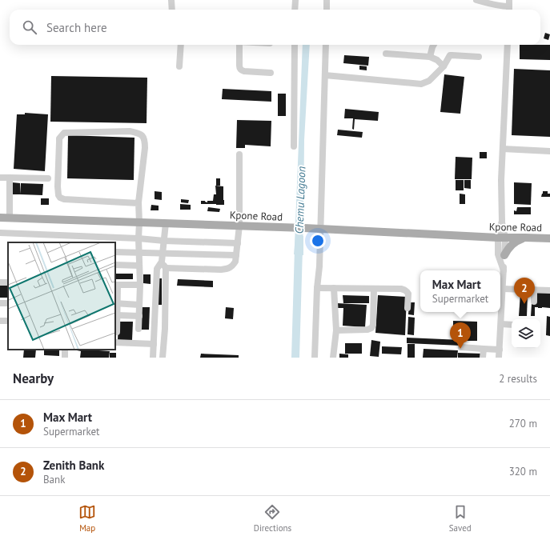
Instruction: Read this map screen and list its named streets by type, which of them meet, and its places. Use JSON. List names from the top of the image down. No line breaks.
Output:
{"streets":{"main road":["Kpone Road"]},"water":["Chemu Lagoon"],"page":{"search":"Search here","popup":["Max Mart","Supermarket"],"pins":["2","1"],"heading":["Nearby","2 results"],"list":[{"mark":"1","name":"Max Mart","note":"Supermarket","value":"270 m"},{"mark":"2","name":"Zenith Bank","note":"Bank","value":"320 m"}],"nav":["Map","Directions","Saved"]}}
